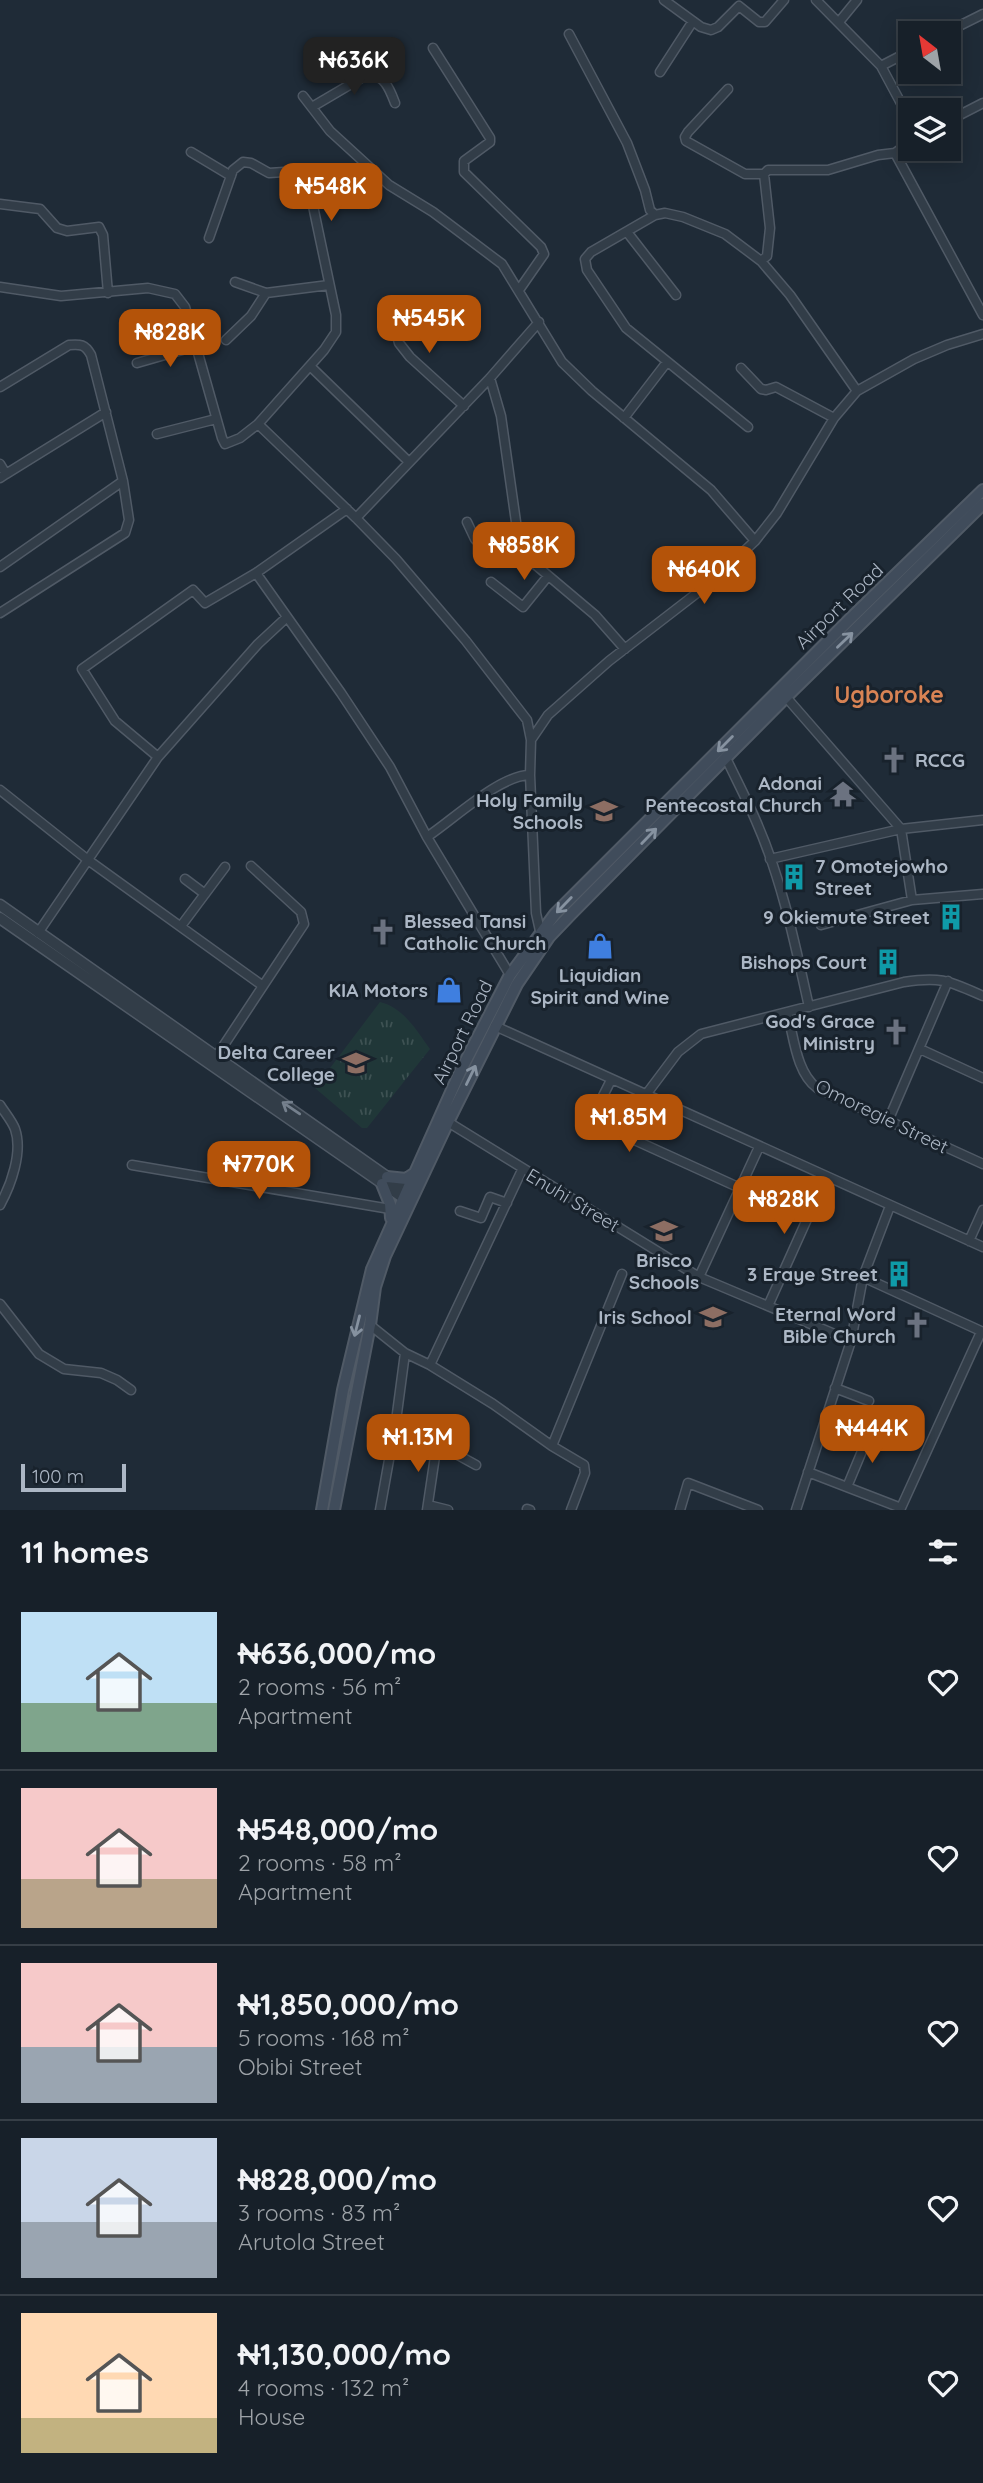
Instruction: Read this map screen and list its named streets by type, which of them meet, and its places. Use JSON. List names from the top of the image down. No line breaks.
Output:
{"streets":{"main road":["Airport Road"],"street":["Omoregie Street","Enuhi Street"]},"crossings":[["Airport Road","Enuhi Street"]],"districts":["Ugboroke"],"places":{"church":["RCCG","Blessed Tansi Catholic Church","God's Grace Ministry","Eternal Word Bible Church"],"temple":["Adonai Pentecostal Church"],"school or university":["Holy Family Schools","Delta Career College","Brisco Schools","Iris School"],"building":["7 Omotejowho Street","9 Okiemute Street","Bishops Court","3 Eraye Street"],"shop":["Liquidian Spirit and Wine","KIA Motors"]},"scale_bar":"100 m","north":"top left","page":{"price":["₦636K","₦548K","₦545K","₦828K","₦858K","₦640K","₦1.85M","₦770K","₦828K","₦444K","₦1.13M"],"scale":"100 m","heading":"11 homes","list":[{"name":"₦636,000/mo","note":"2 rooms · 56 m² · Apartment"},{"name":"₦548,000/mo","note":"2 rooms · 58 m² · Apartment"},{"name":"₦1,850,000/mo","note":"5 rooms · 168 m² · Obibi Street"},{"name":"₦828,000/mo","note":"3 rooms · 83 m² · Arutola Street"},{"name":"₦1,130,000/mo","note":"4 rooms · 132 m² · House"}]}}
